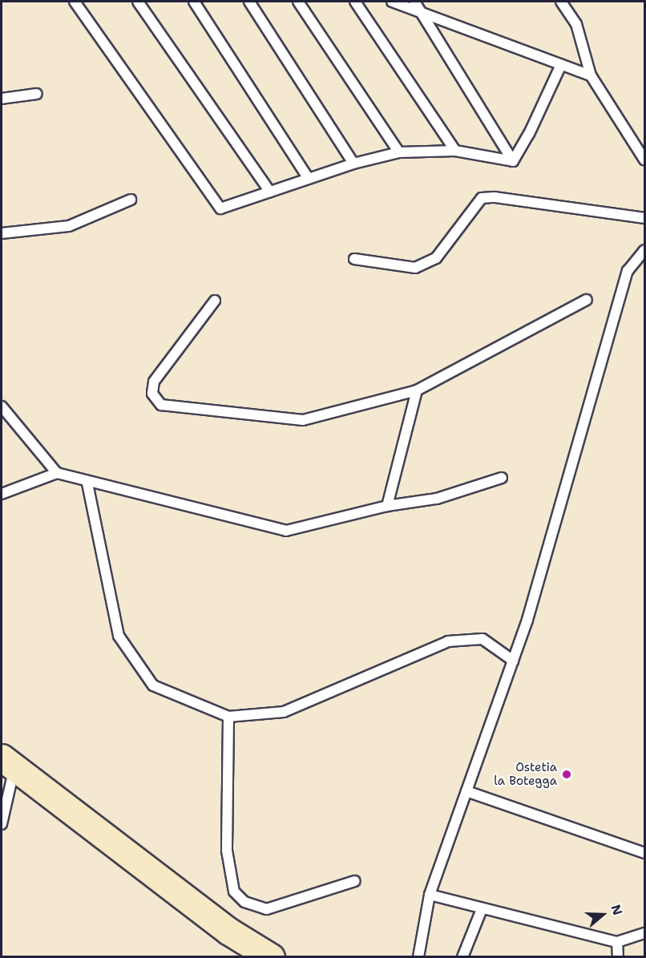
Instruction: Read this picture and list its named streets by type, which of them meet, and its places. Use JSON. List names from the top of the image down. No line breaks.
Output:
{"places":["Ostetia la Botegga"],"north":"right"}
